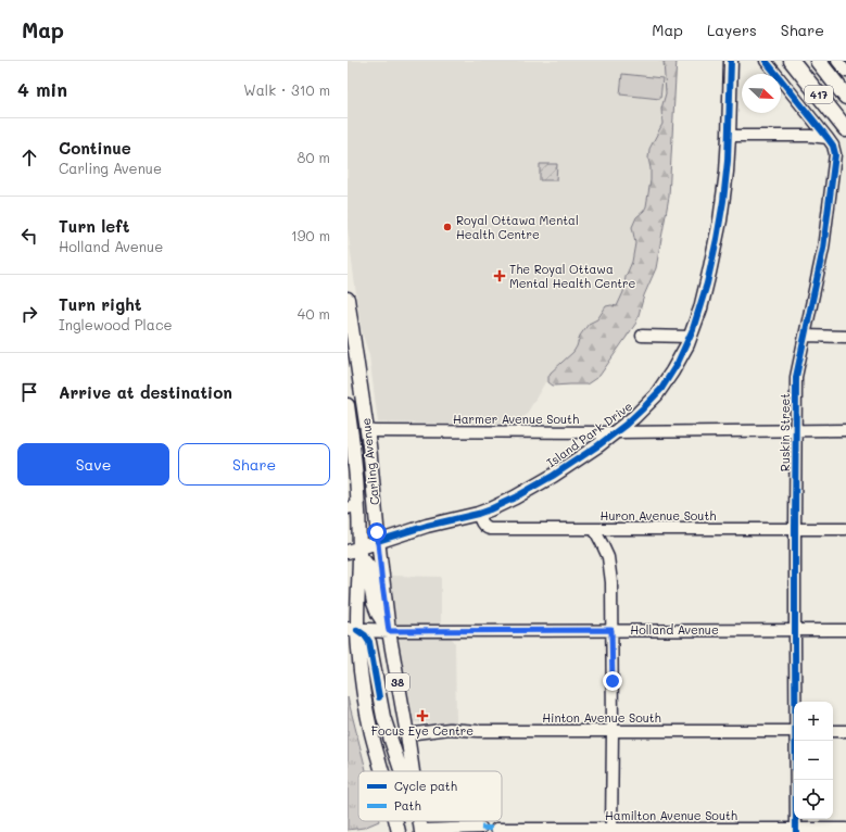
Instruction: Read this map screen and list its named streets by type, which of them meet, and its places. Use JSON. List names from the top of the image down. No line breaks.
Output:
{"streets":{"highway":["417"],"main road":["Island Park Drive","Carling Avenue","Holland Avenue","38"],"street":["Harmer Avenue South","Ruskin Street","Huron Avenue South","Hinton Avenue South","Hamilton Avenue South"]},"crossings":[["Harmer Avenue South","Ruskin Street"],["Harmer Avenue South","Island Park Drive"],["Harmer Avenue South","Carling Avenue"],["Ruskin Street","Huron Avenue South"],["Ruskin Street","Holland Avenue"],["Ruskin Street","Hamilton Avenue South"],["Island Park Drive","Carling Avenue"],["Island Park Drive","Huron Avenue South"],["Carling Avenue","Holland Avenue"],["Carling Avenue","Hinton Avenue South"]],"places":{"other":["Royal Ottawa Mental Health Centre"],"health":["The Royal Ottawa Mental Health Centre","Focus Eye Centre"]},"legend":["Cycle path","Path"],"north":"bottom right","page":{"header":"Map","nav":["Map","Layers","Share"],"heading":["4 min","Walk · 310 m"],"list":[["Continue","Carling Avenue","80 m"],["Turn left","Holland Avenue","190 m"],["Turn right","Inglewood Place","40 m"],"Arrive at destination"],"buttons":["Save","Share"],"map_buttons":["+","−"]}}
